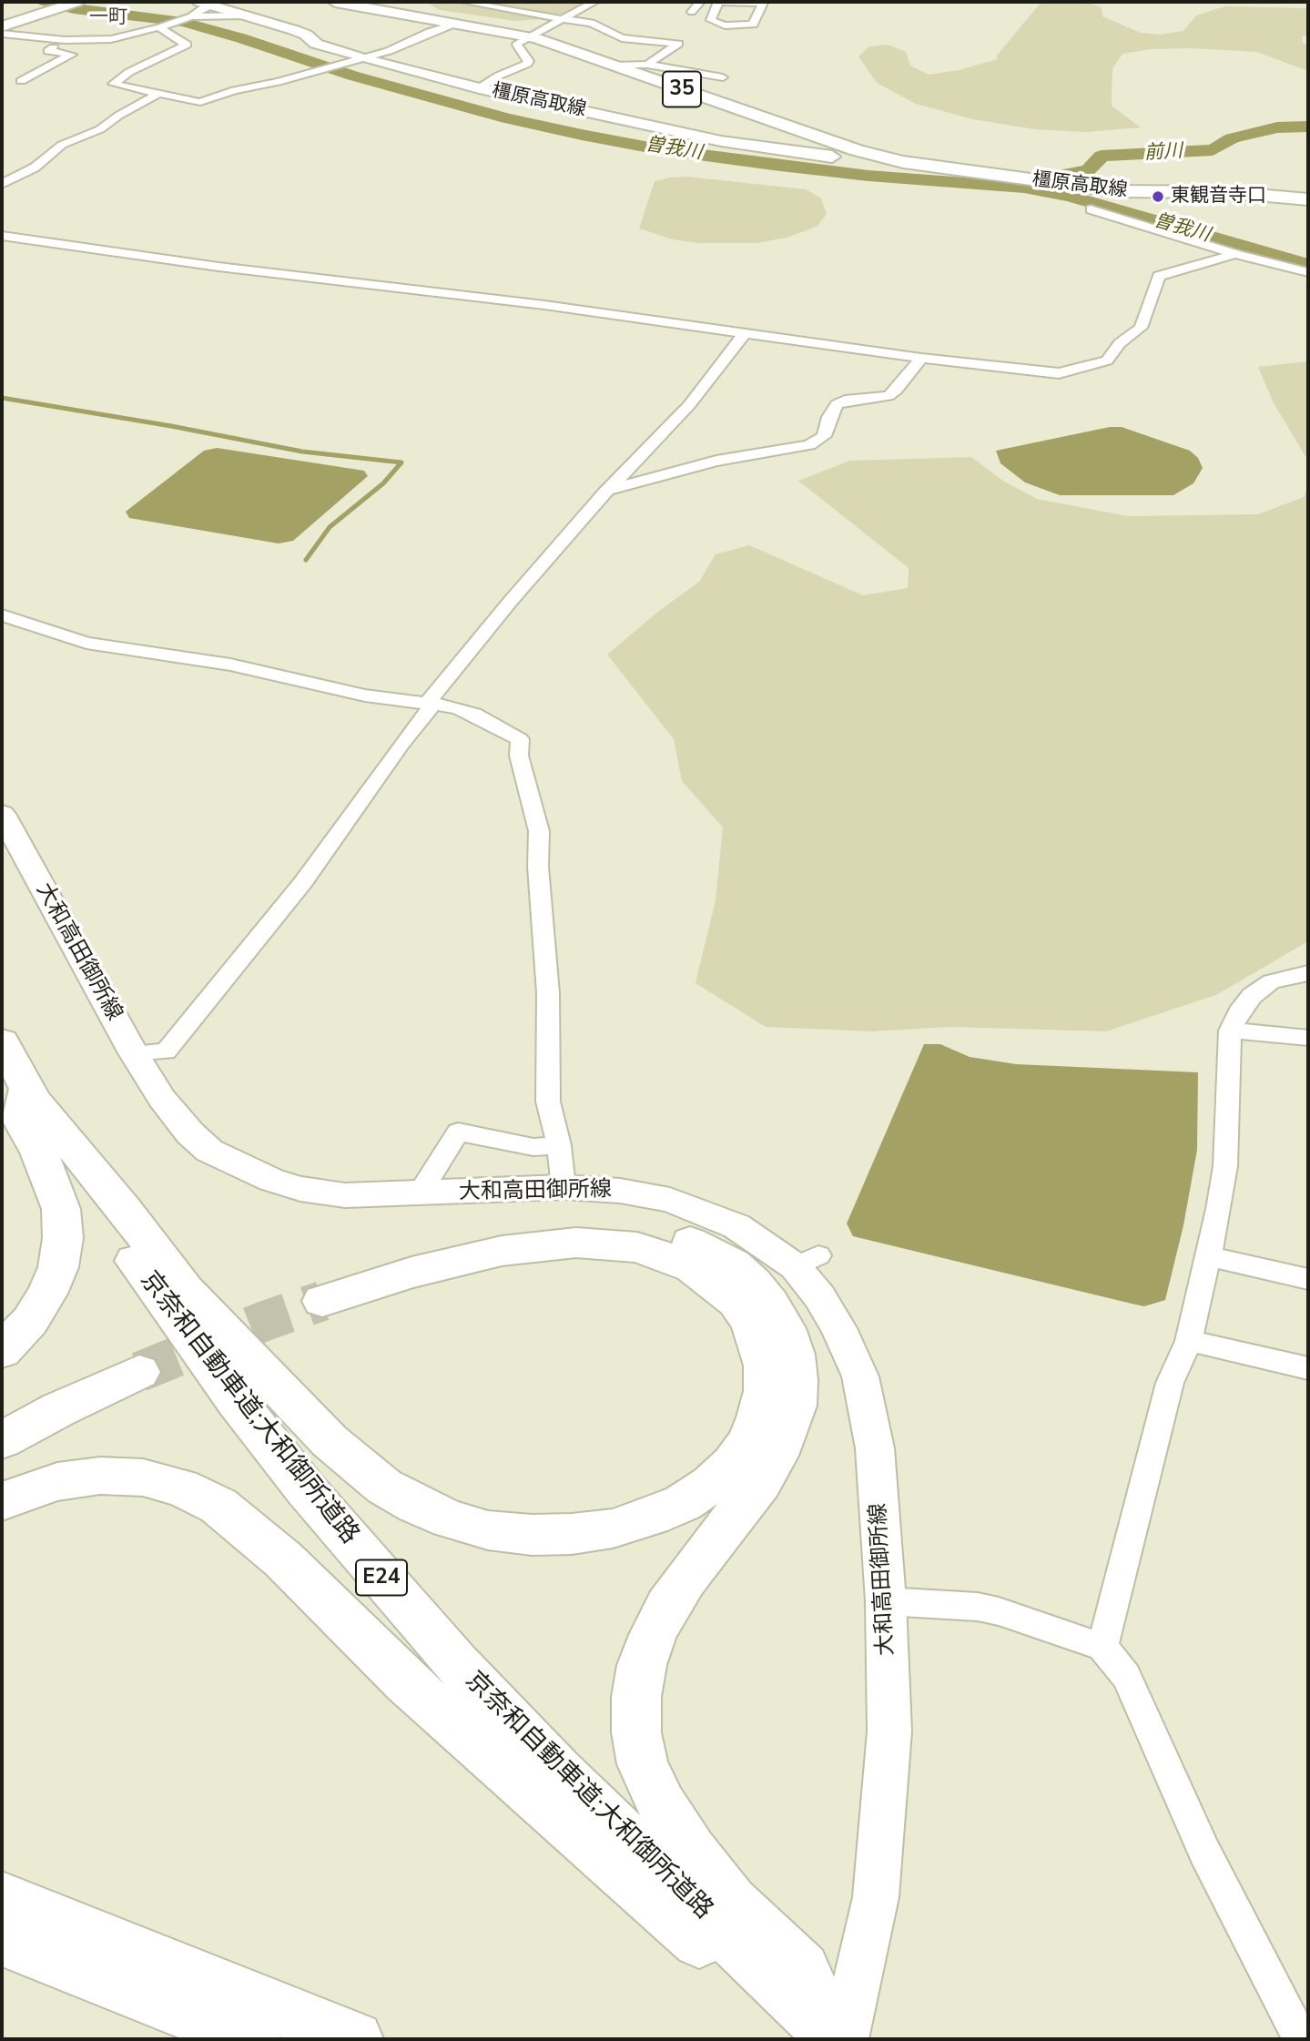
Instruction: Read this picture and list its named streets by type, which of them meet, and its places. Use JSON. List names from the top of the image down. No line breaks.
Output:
{"streets":{"main road":["35","橿原高取線","大和高田御所線","京奈和自動車道;大和御所道路","E24"]},"crossings":[["大和高田御所線","京奈和自動車道;大和御所道路"]],"districts":["一町"],"water":["曽我川","前川"],"places":["東観音寺口"]}
